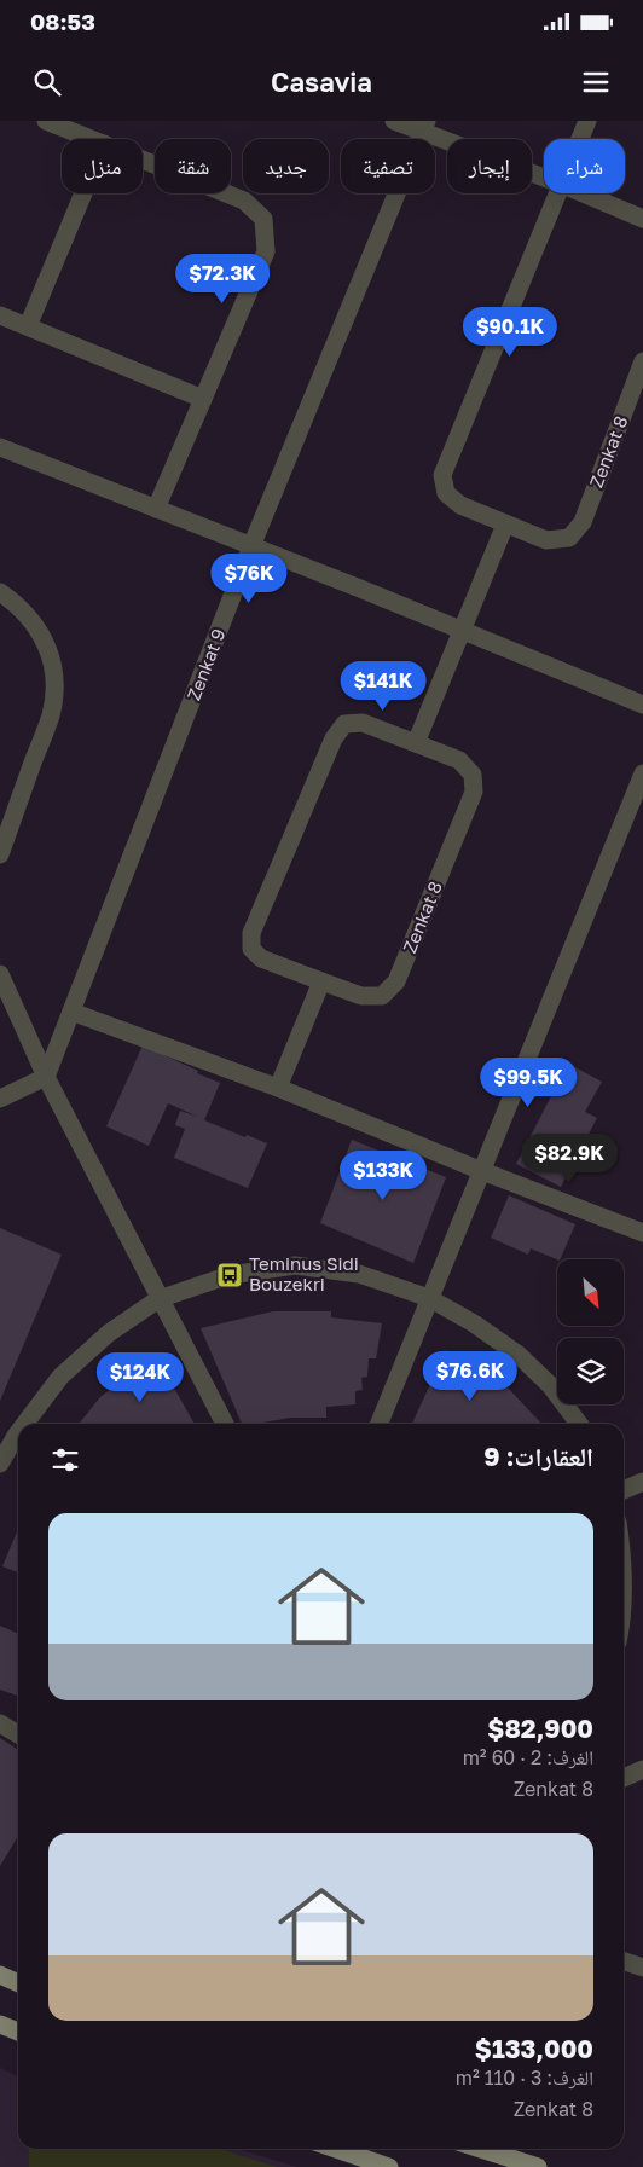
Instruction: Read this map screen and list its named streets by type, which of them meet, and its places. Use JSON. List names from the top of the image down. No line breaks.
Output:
{"streets":{"street":["Zenkat 8","Zenkat 9"]},"places":{"bus stop":["Teminus Sidi Bouzekri"]},"north":"bottom right","page":{"status":"08:53","header":"Casavia","chip":["شراء","إيجار","تصفية","جديد","شقة","منزل"],"price":["$72.3K","$90.1K","$76K","$141K","$99.5K","$82.9K","$133K","$76.6K","$124K"],"heading":"العقارات: 9","list":[{"name":"$82,900","note":"الغرف: 2 · 60 m² · Zenkat 8"},{"name":"$133,000","note":"الغرف: 3 · 110 m² · Zenkat 8"}]}}
